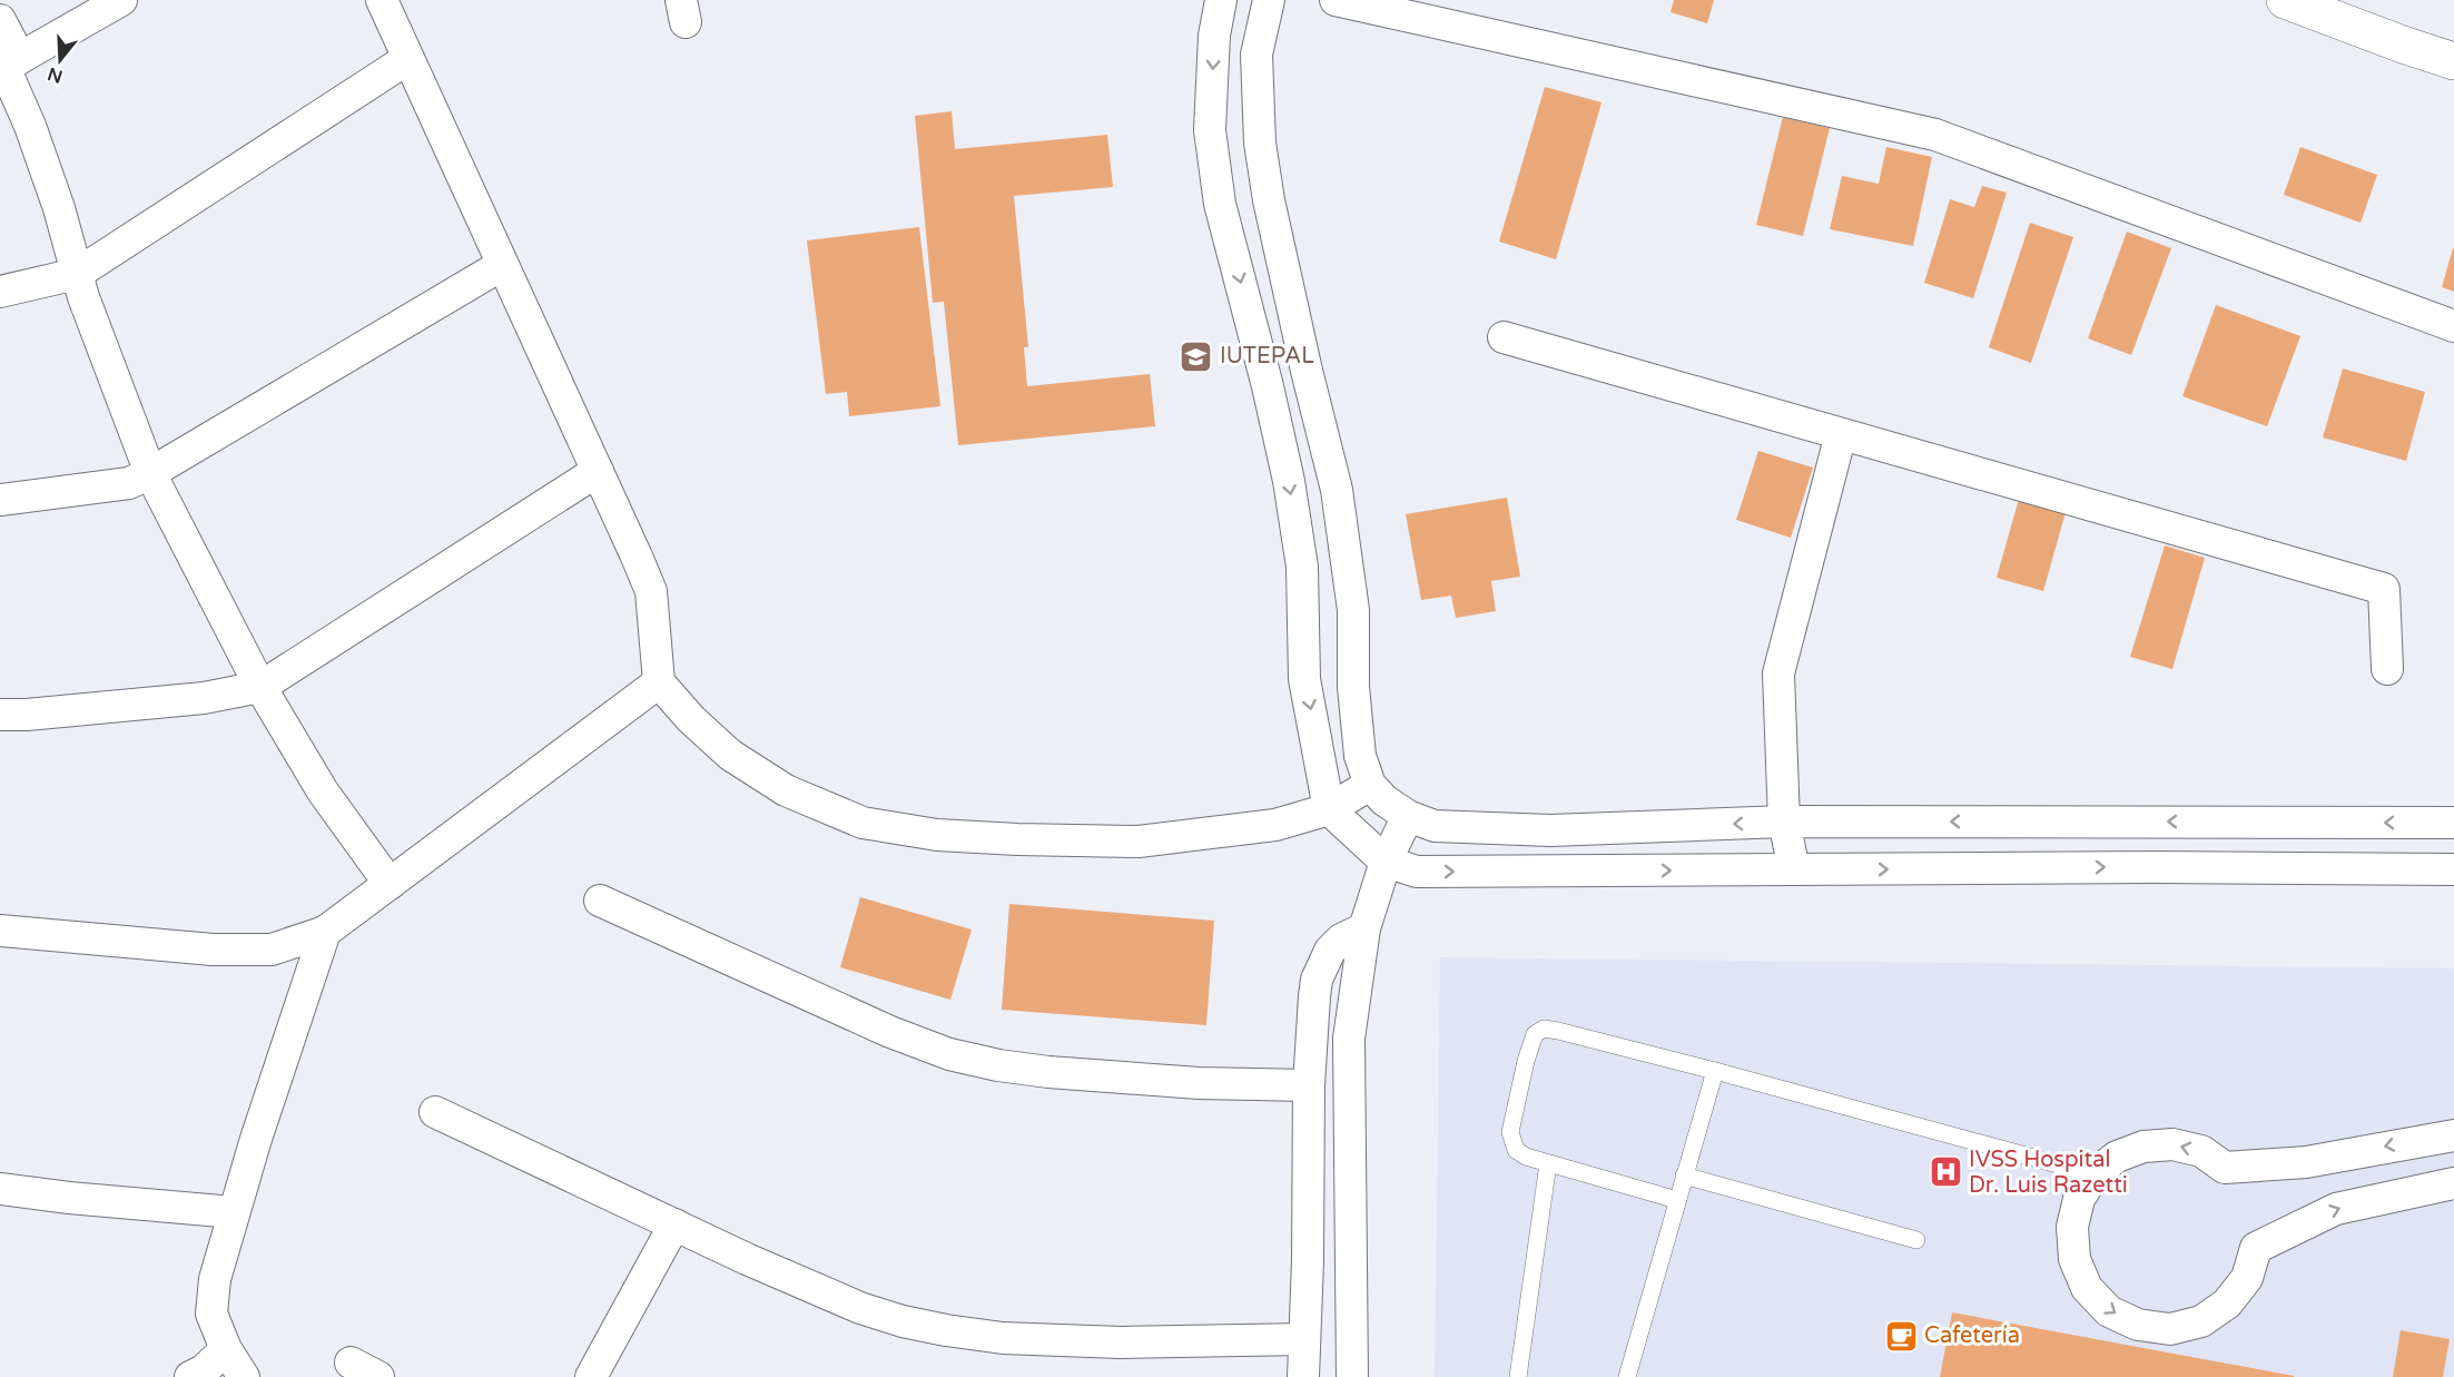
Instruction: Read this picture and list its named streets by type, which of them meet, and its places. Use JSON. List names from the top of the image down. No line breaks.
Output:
{"places":{"school or university":["IUTEPAL"],"hospital":["IVSS Hospital Dr. Luis Razetti"],"cafe":["Cafetería"]},"north":"bottom"}
